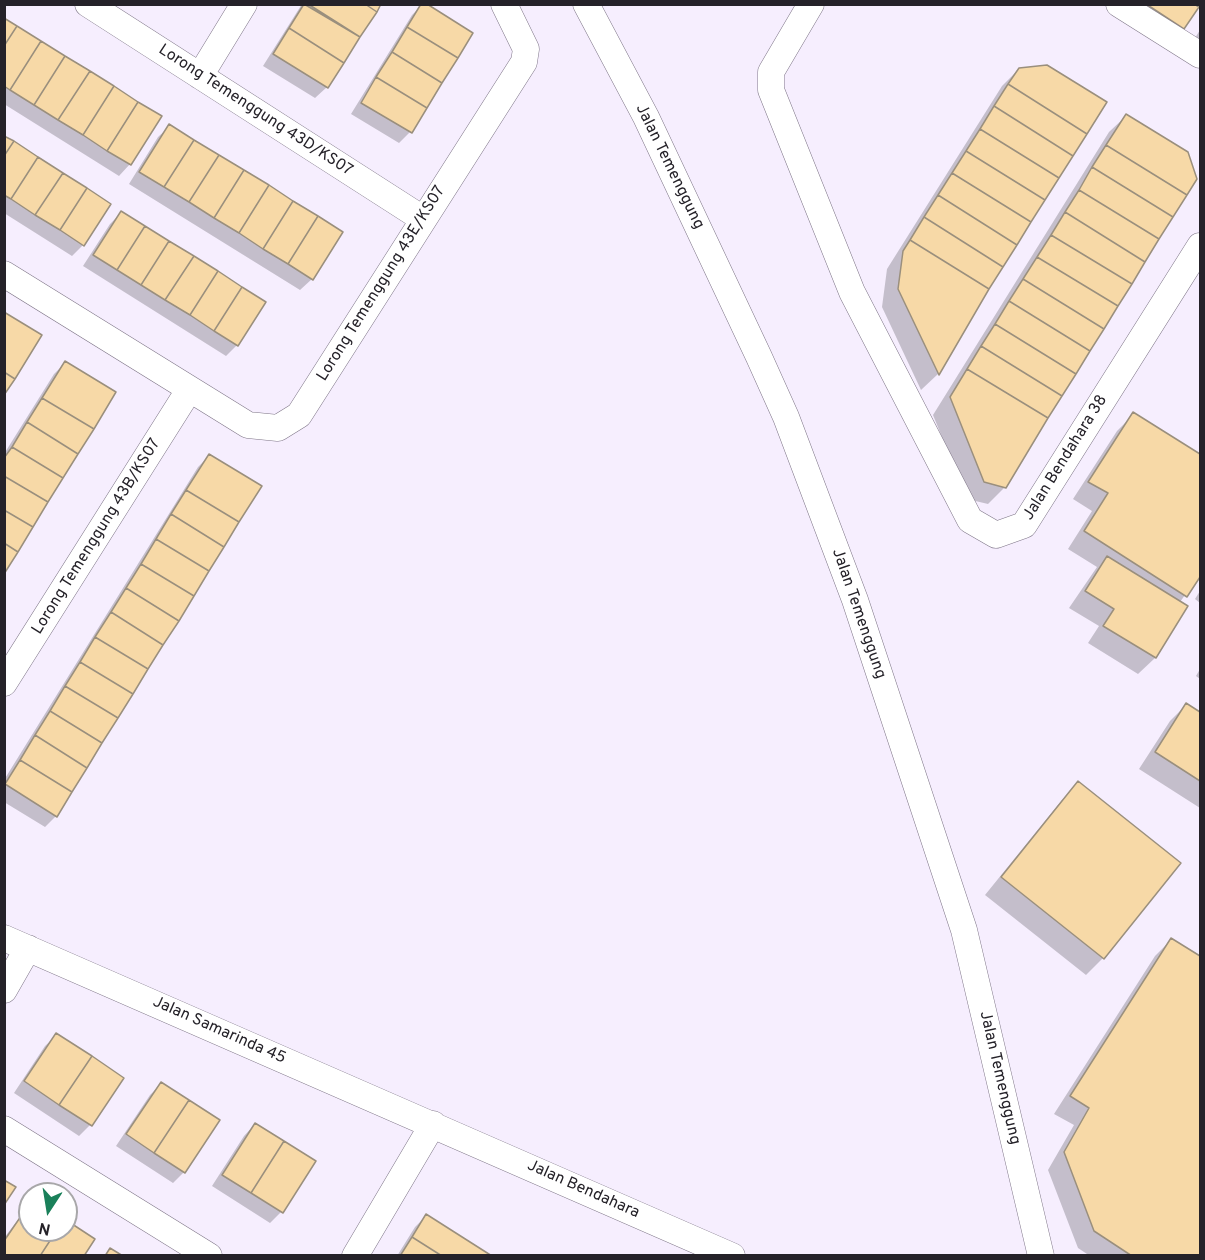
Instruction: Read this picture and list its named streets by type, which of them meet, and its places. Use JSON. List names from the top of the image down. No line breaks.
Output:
{"streets":{"street":["Lorong Temenggung 43D/KS07","Jalan Temenggung","Lorong Temenggung 43E/KS07","Jalan Bendahara 38","Lorong Temenggung 43B/KS07","Jalan Samarinda 45","Jalan Bendahara"]},"crossings":[["Lorong Temenggung 43D/KS07","Lorong Temenggung 43E/KS07"],["Lorong Temenggung 43E/KS07","Lorong Temenggung 43B/KS07"],["Jalan Samarinda 45","Jalan Bendahara"]],"north":"bottom"}
